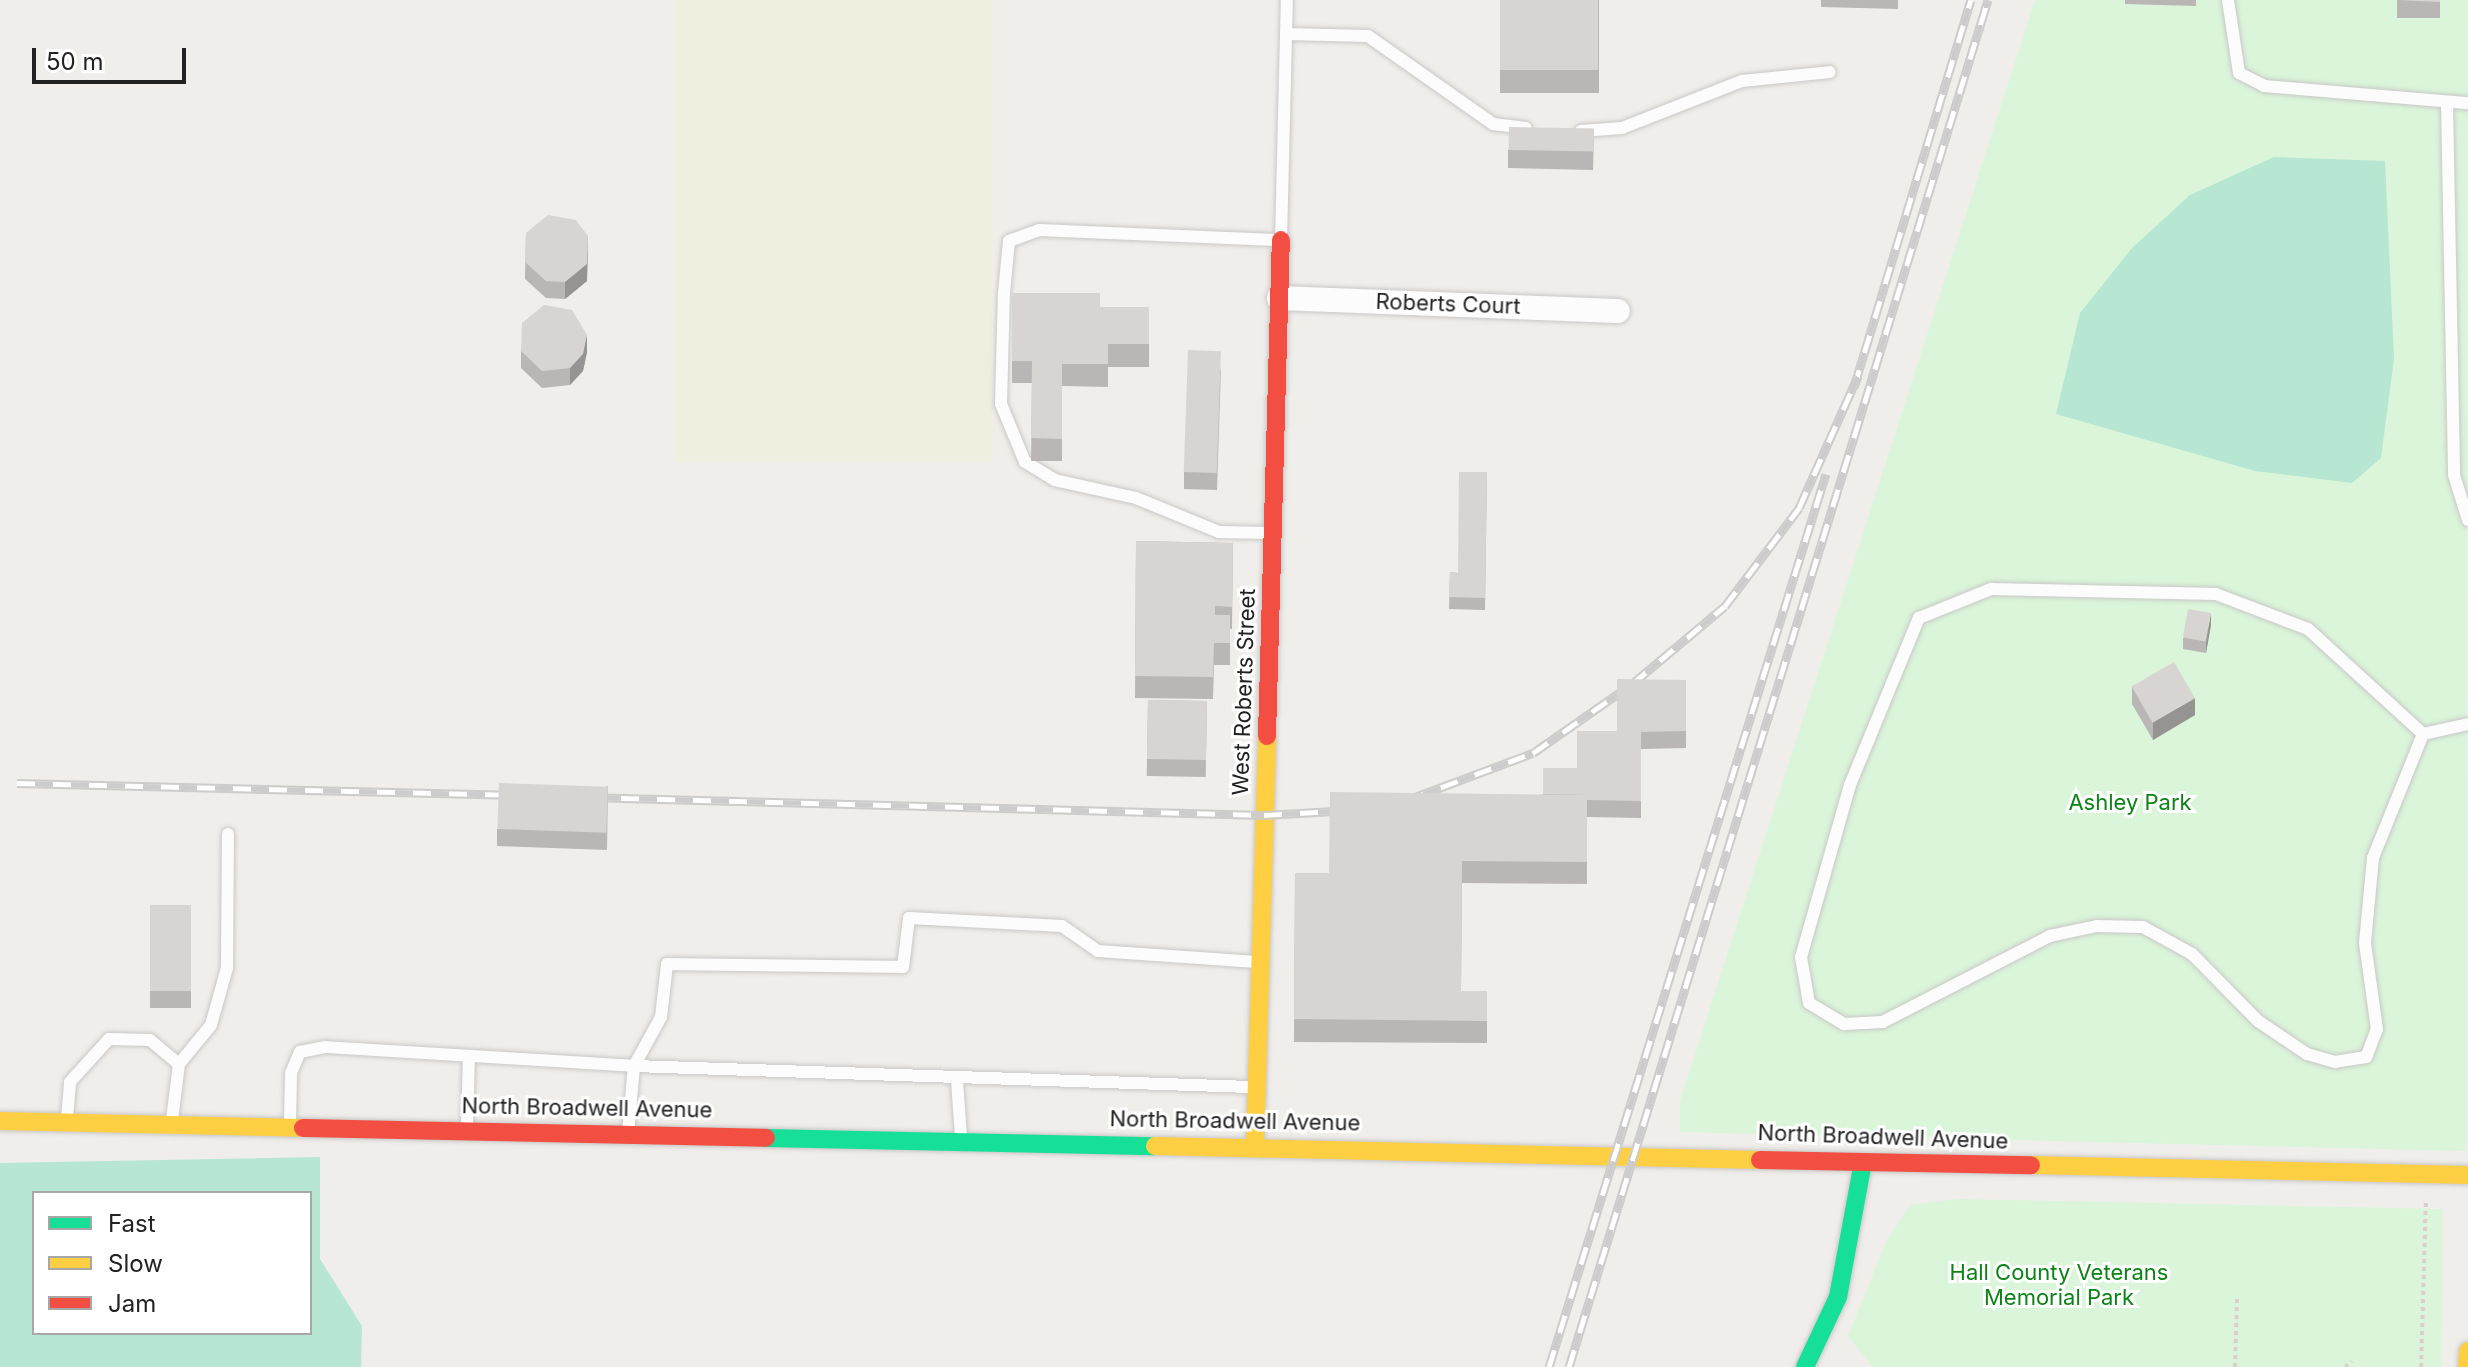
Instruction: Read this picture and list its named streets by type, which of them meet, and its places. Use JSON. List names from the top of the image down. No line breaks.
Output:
{"streets":{"main road":["West Roberts Street","North Broadwell Avenue"],"street":["Roberts Court"]},"crossings":[["Roberts Court","West Roberts Street"],["West Roberts Street","North Broadwell Avenue"]],"parks":["Ashley Park","Hall County Veterans Memorial Park"],"legend":["Fast","Slow","Jam"],"scale_bar":"50 m"}
